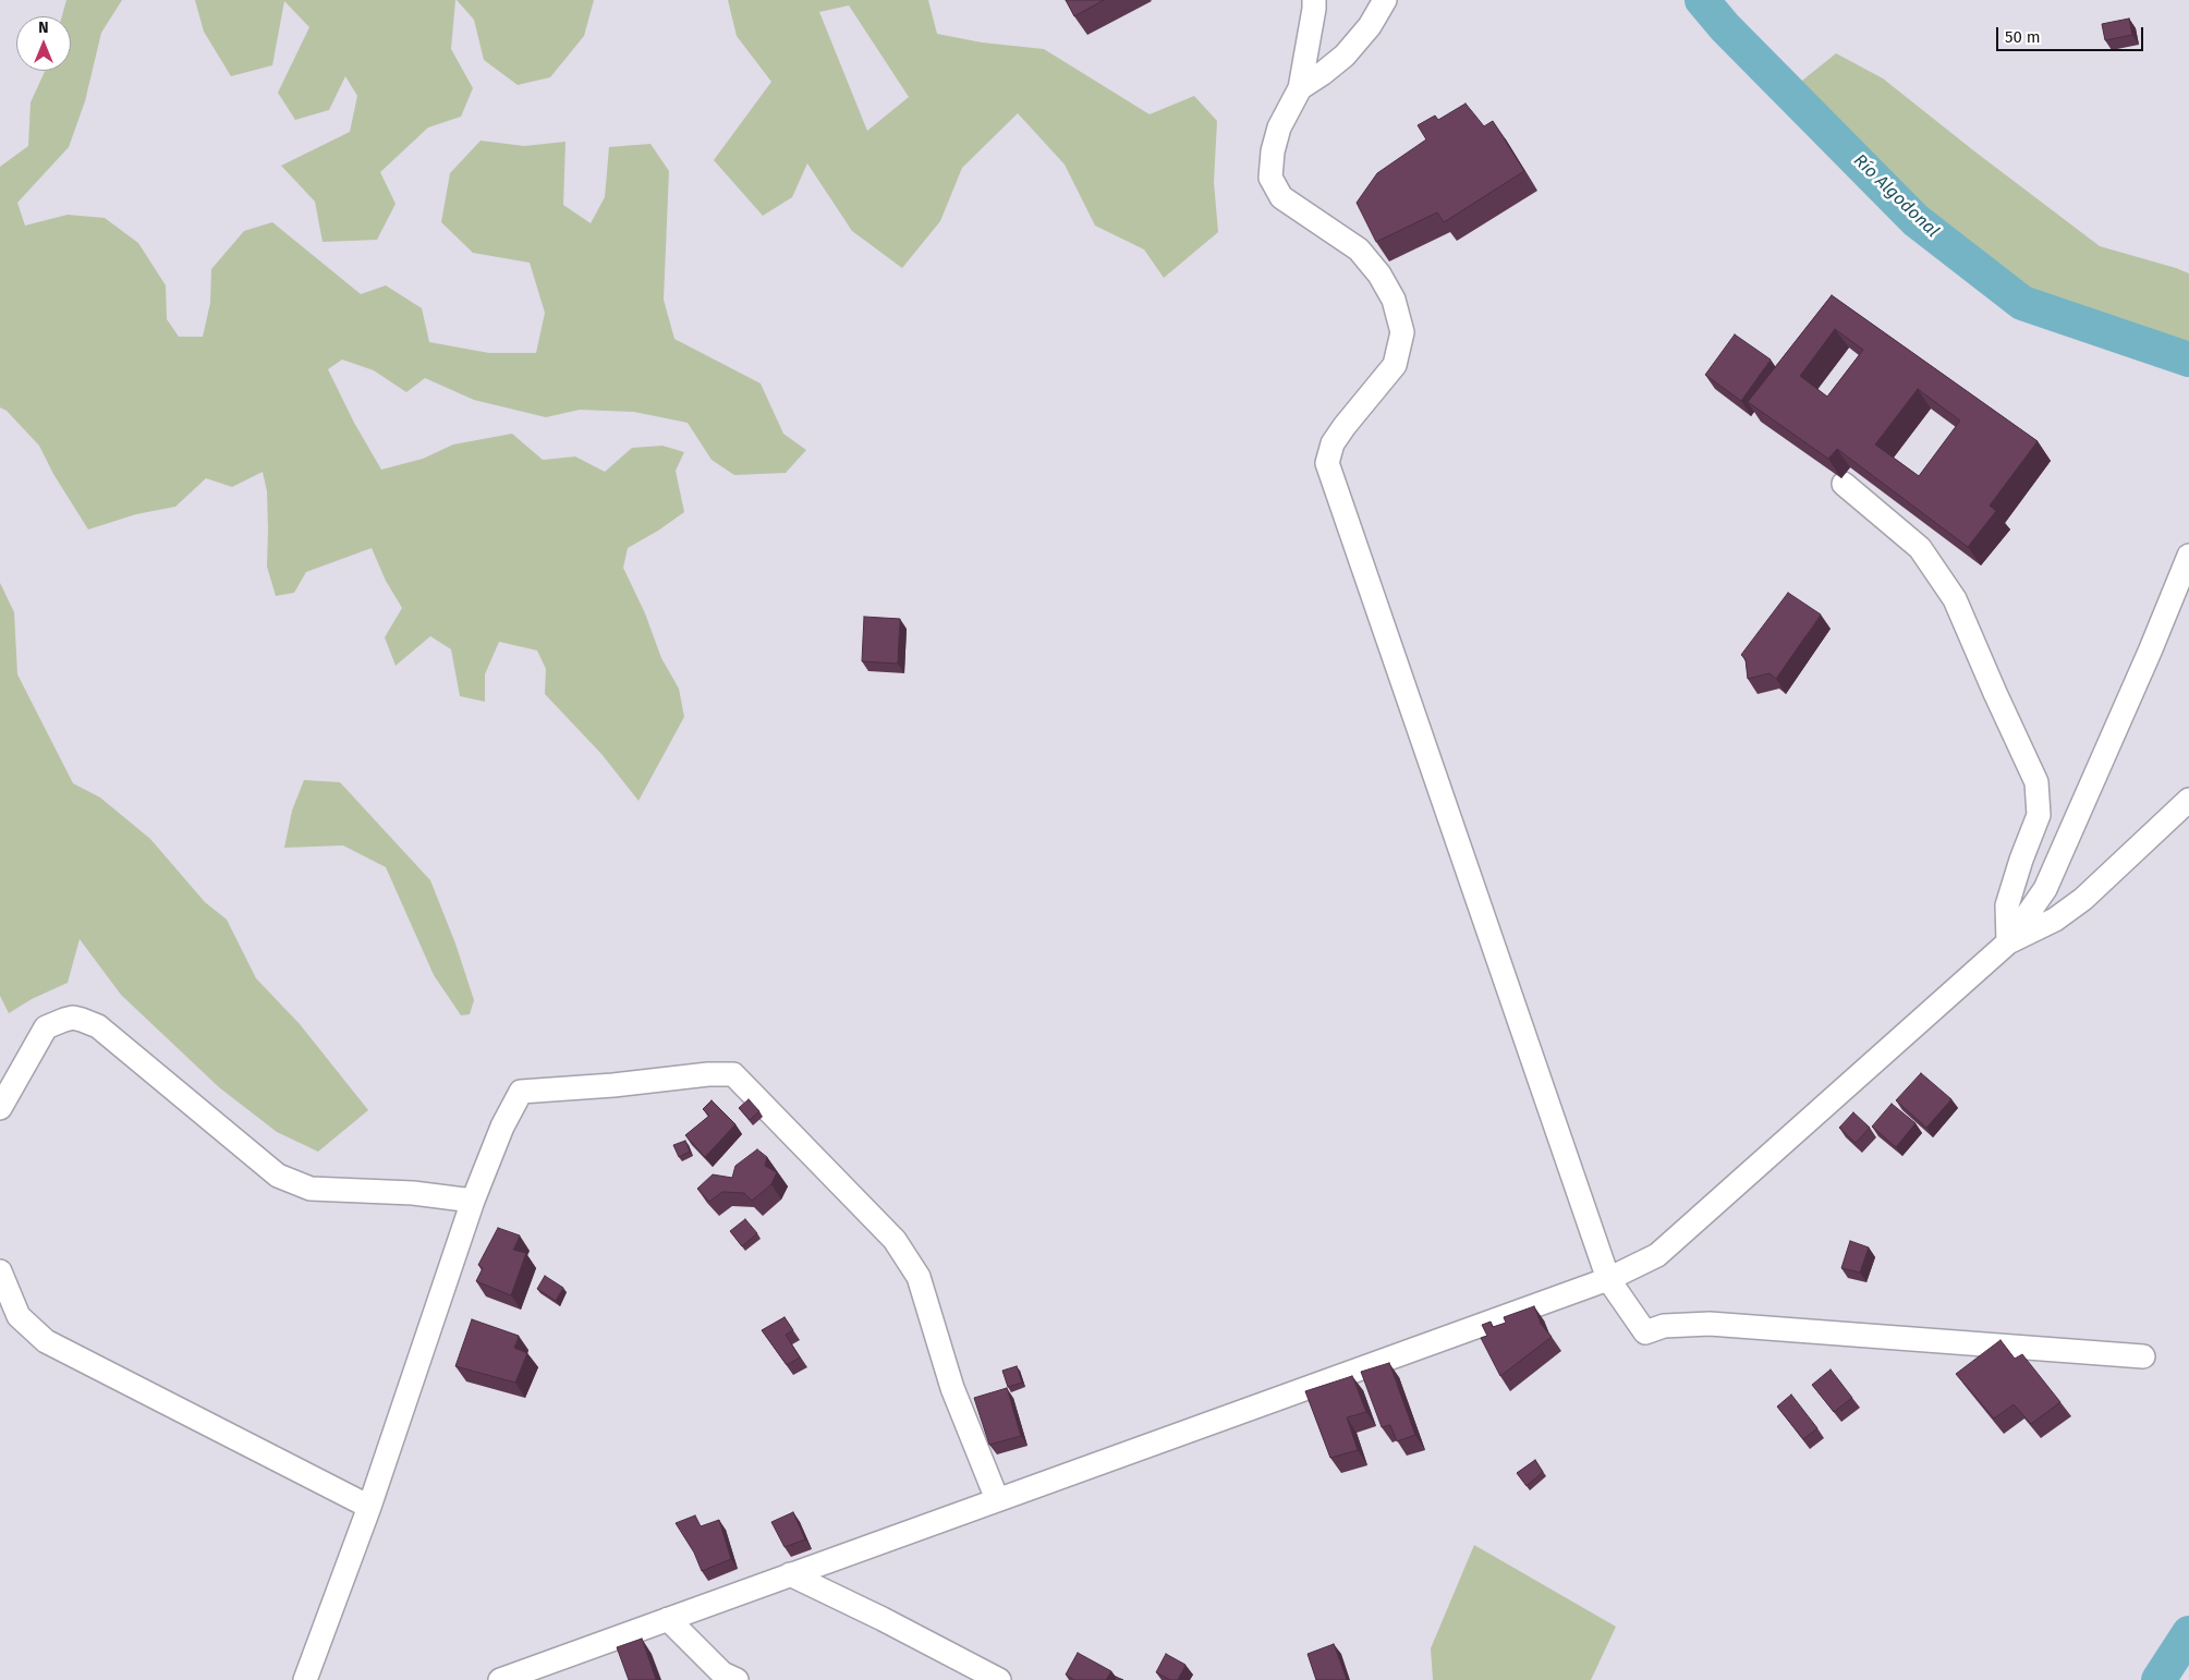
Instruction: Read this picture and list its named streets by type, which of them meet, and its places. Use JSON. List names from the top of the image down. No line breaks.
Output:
{"water":["Río Algodonal"],"scale_bar":"50 m","north":"top"}
